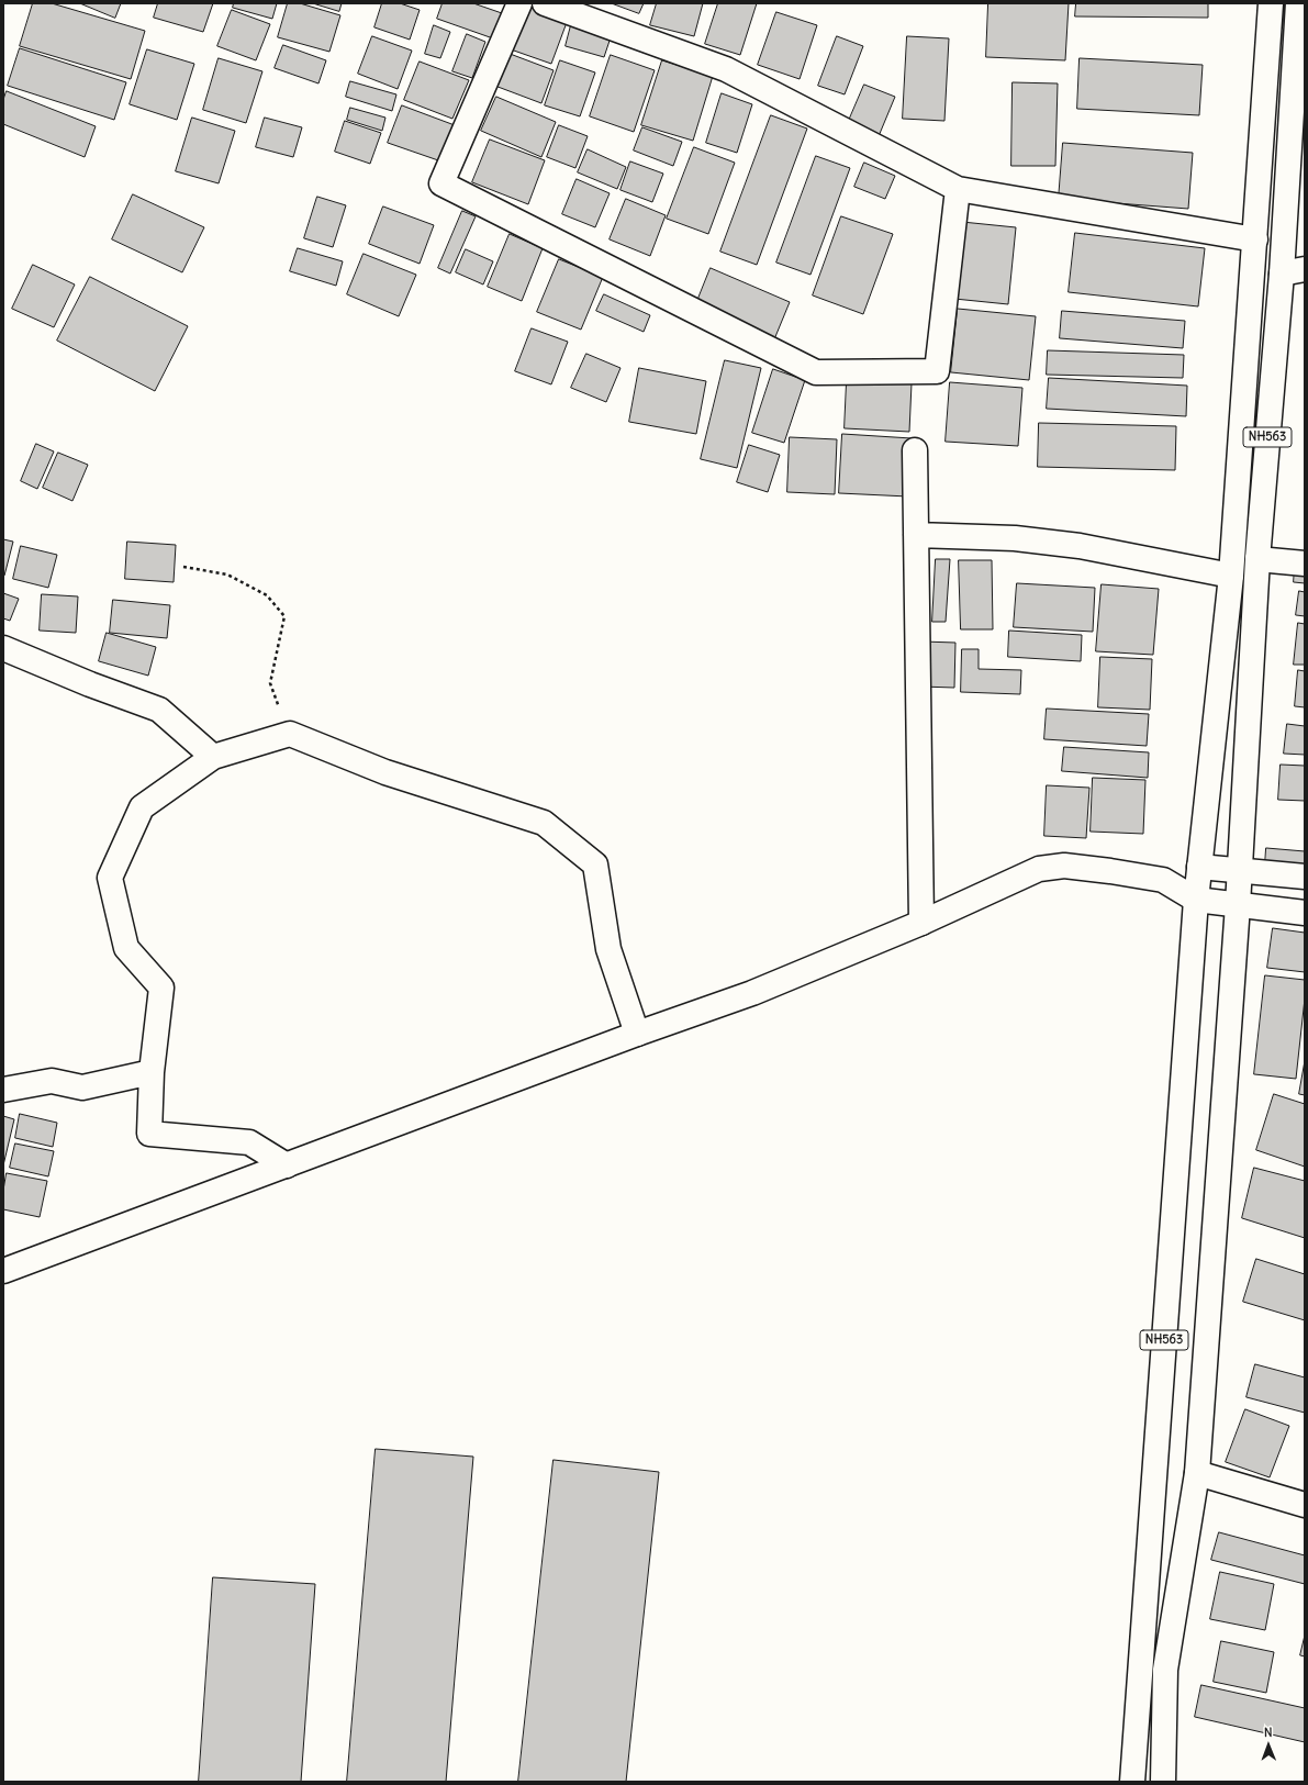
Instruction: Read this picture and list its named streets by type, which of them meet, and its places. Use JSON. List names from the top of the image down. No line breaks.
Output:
{"streets":{"main road":["NH563"]},"north":"top"}
